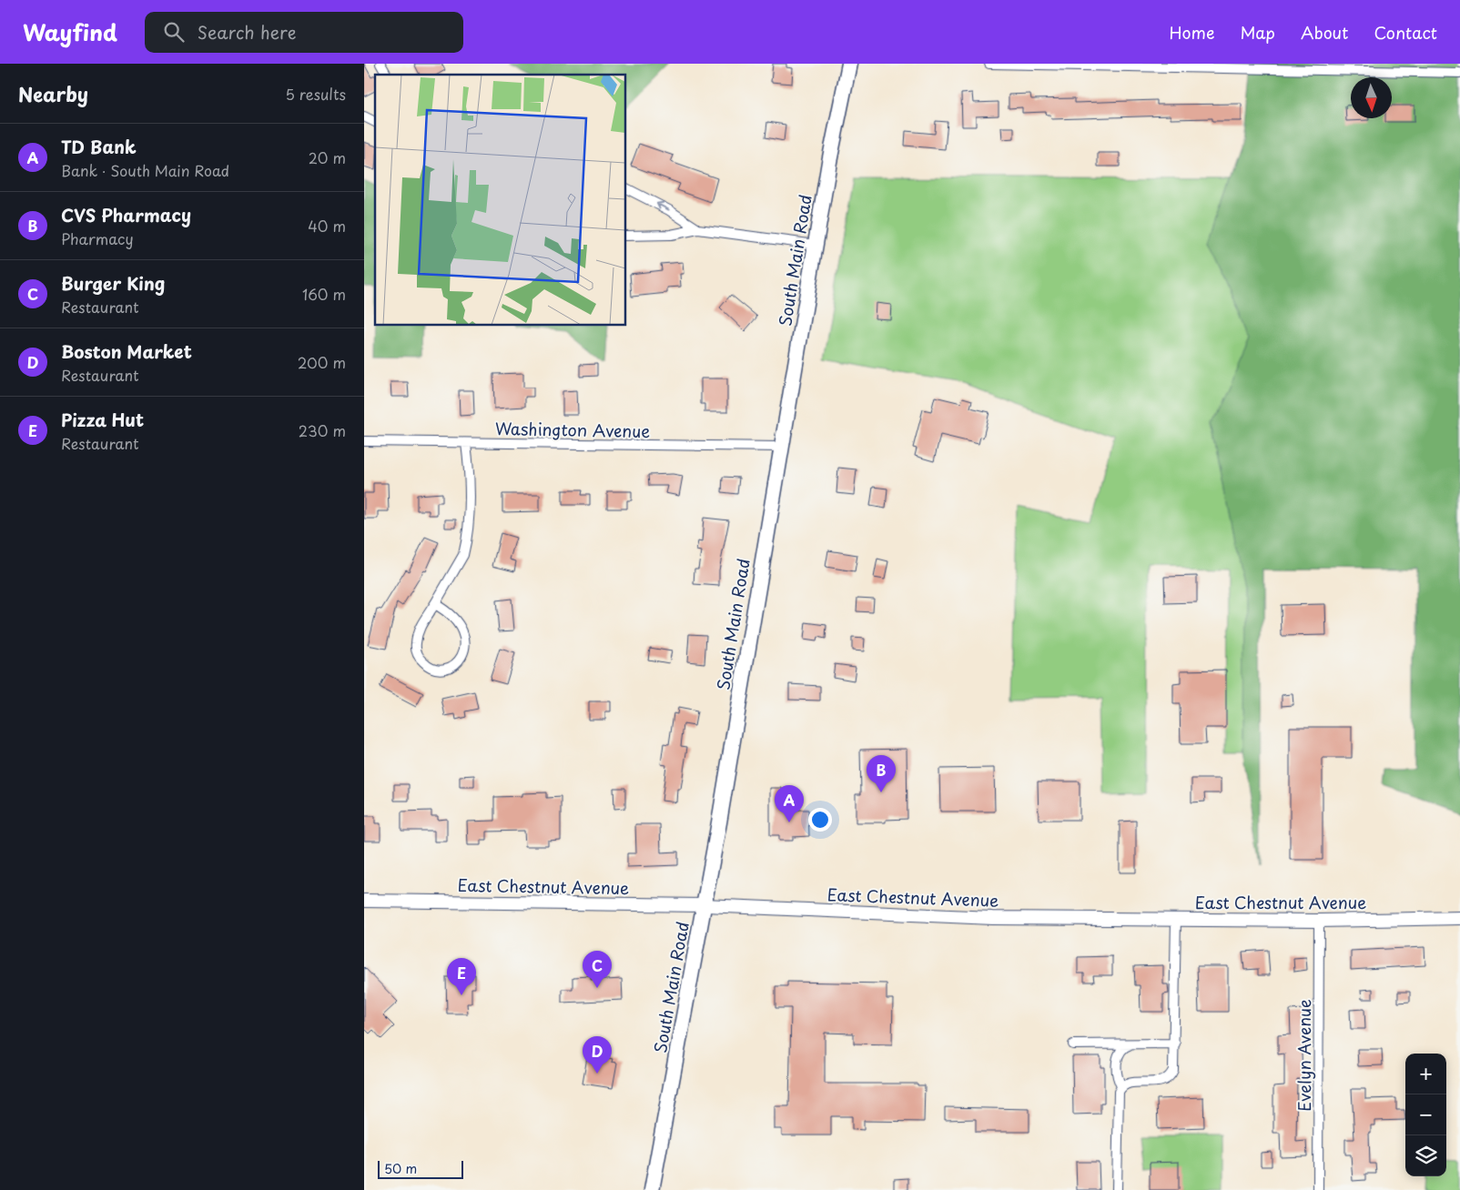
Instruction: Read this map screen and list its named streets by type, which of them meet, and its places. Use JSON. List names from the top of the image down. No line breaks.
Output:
{"streets":{"main road":["South Main Road"],"street":["Washington Avenue","East Chestnut Avenue","Evelyn Avenue"]},"crossings":[["South Main Road","Washington Avenue"],["South Main Road","East Chestnut Avenue"],["East Chestnut Avenue","Evelyn Avenue"]],"scale_bar":"50 m","north":"bottom","page":{"header":"Wayfind","search":"Search here","nav":["Home","Map","About","Contact"],"heading":["Nearby","5 results"],"list":[{"mark":"A","name":"TD Bank","note":"Bank · South Main Road","value":"20 m"},{"mark":"B","name":"CVS Pharmacy","note":"Pharmacy","value":"40 m"},{"mark":"C","name":"Burger King","note":"Restaurant","value":"160 m"},{"mark":"D","name":"Boston Market","note":"Restaurant","value":"200 m"},{"mark":"E","name":"Pizza Hut","note":"Restaurant","value":"230 m"}],"pins":["B","A","C","E","D"],"map_buttons":["+","−"],"scale":"50 m"}}
